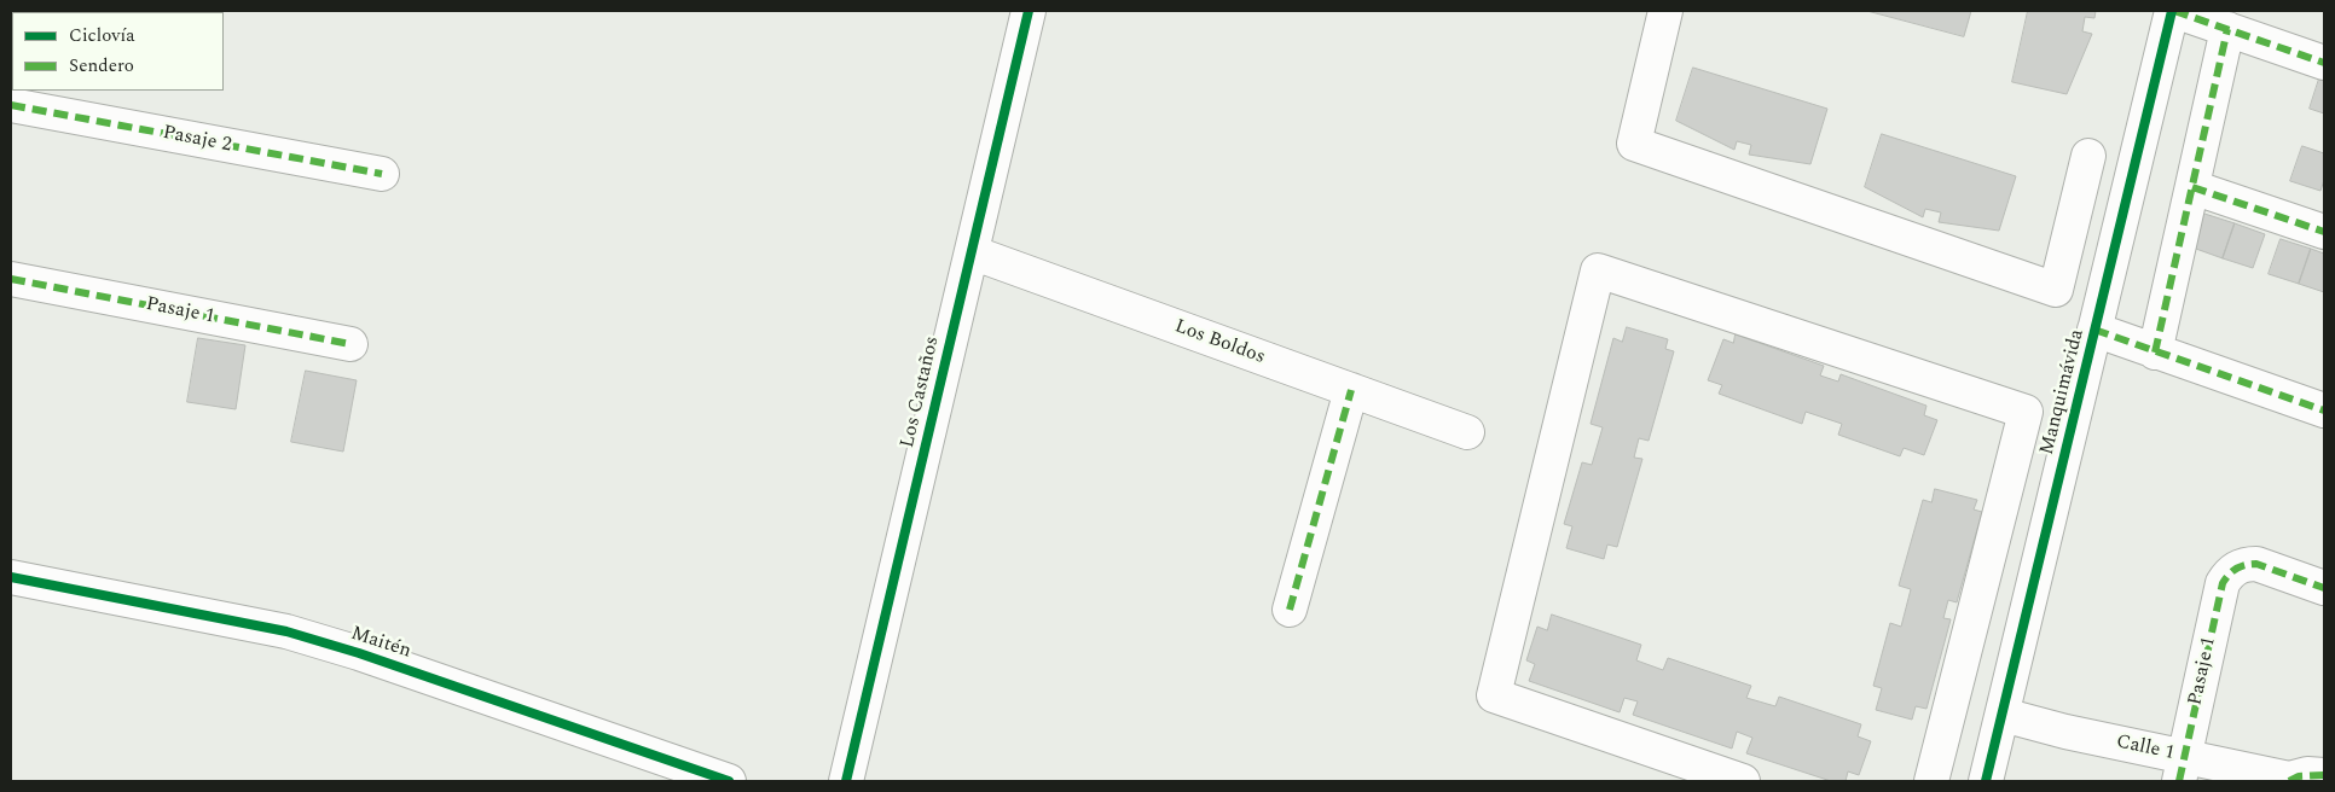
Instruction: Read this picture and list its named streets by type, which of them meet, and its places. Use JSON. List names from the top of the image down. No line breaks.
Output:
{"streets":{"street":["Pasaje 2","Pasaje 1","Los Boldos","Los Castaños","Manquimávida","Maitén","Calle 1"]},"crossings":[["Pasaje 1","Calle 1"],["Los Boldos","Los Castaños"],["Manquimávida","Calle 1"]],"legend":["Ciclovía","Sendero"]}
